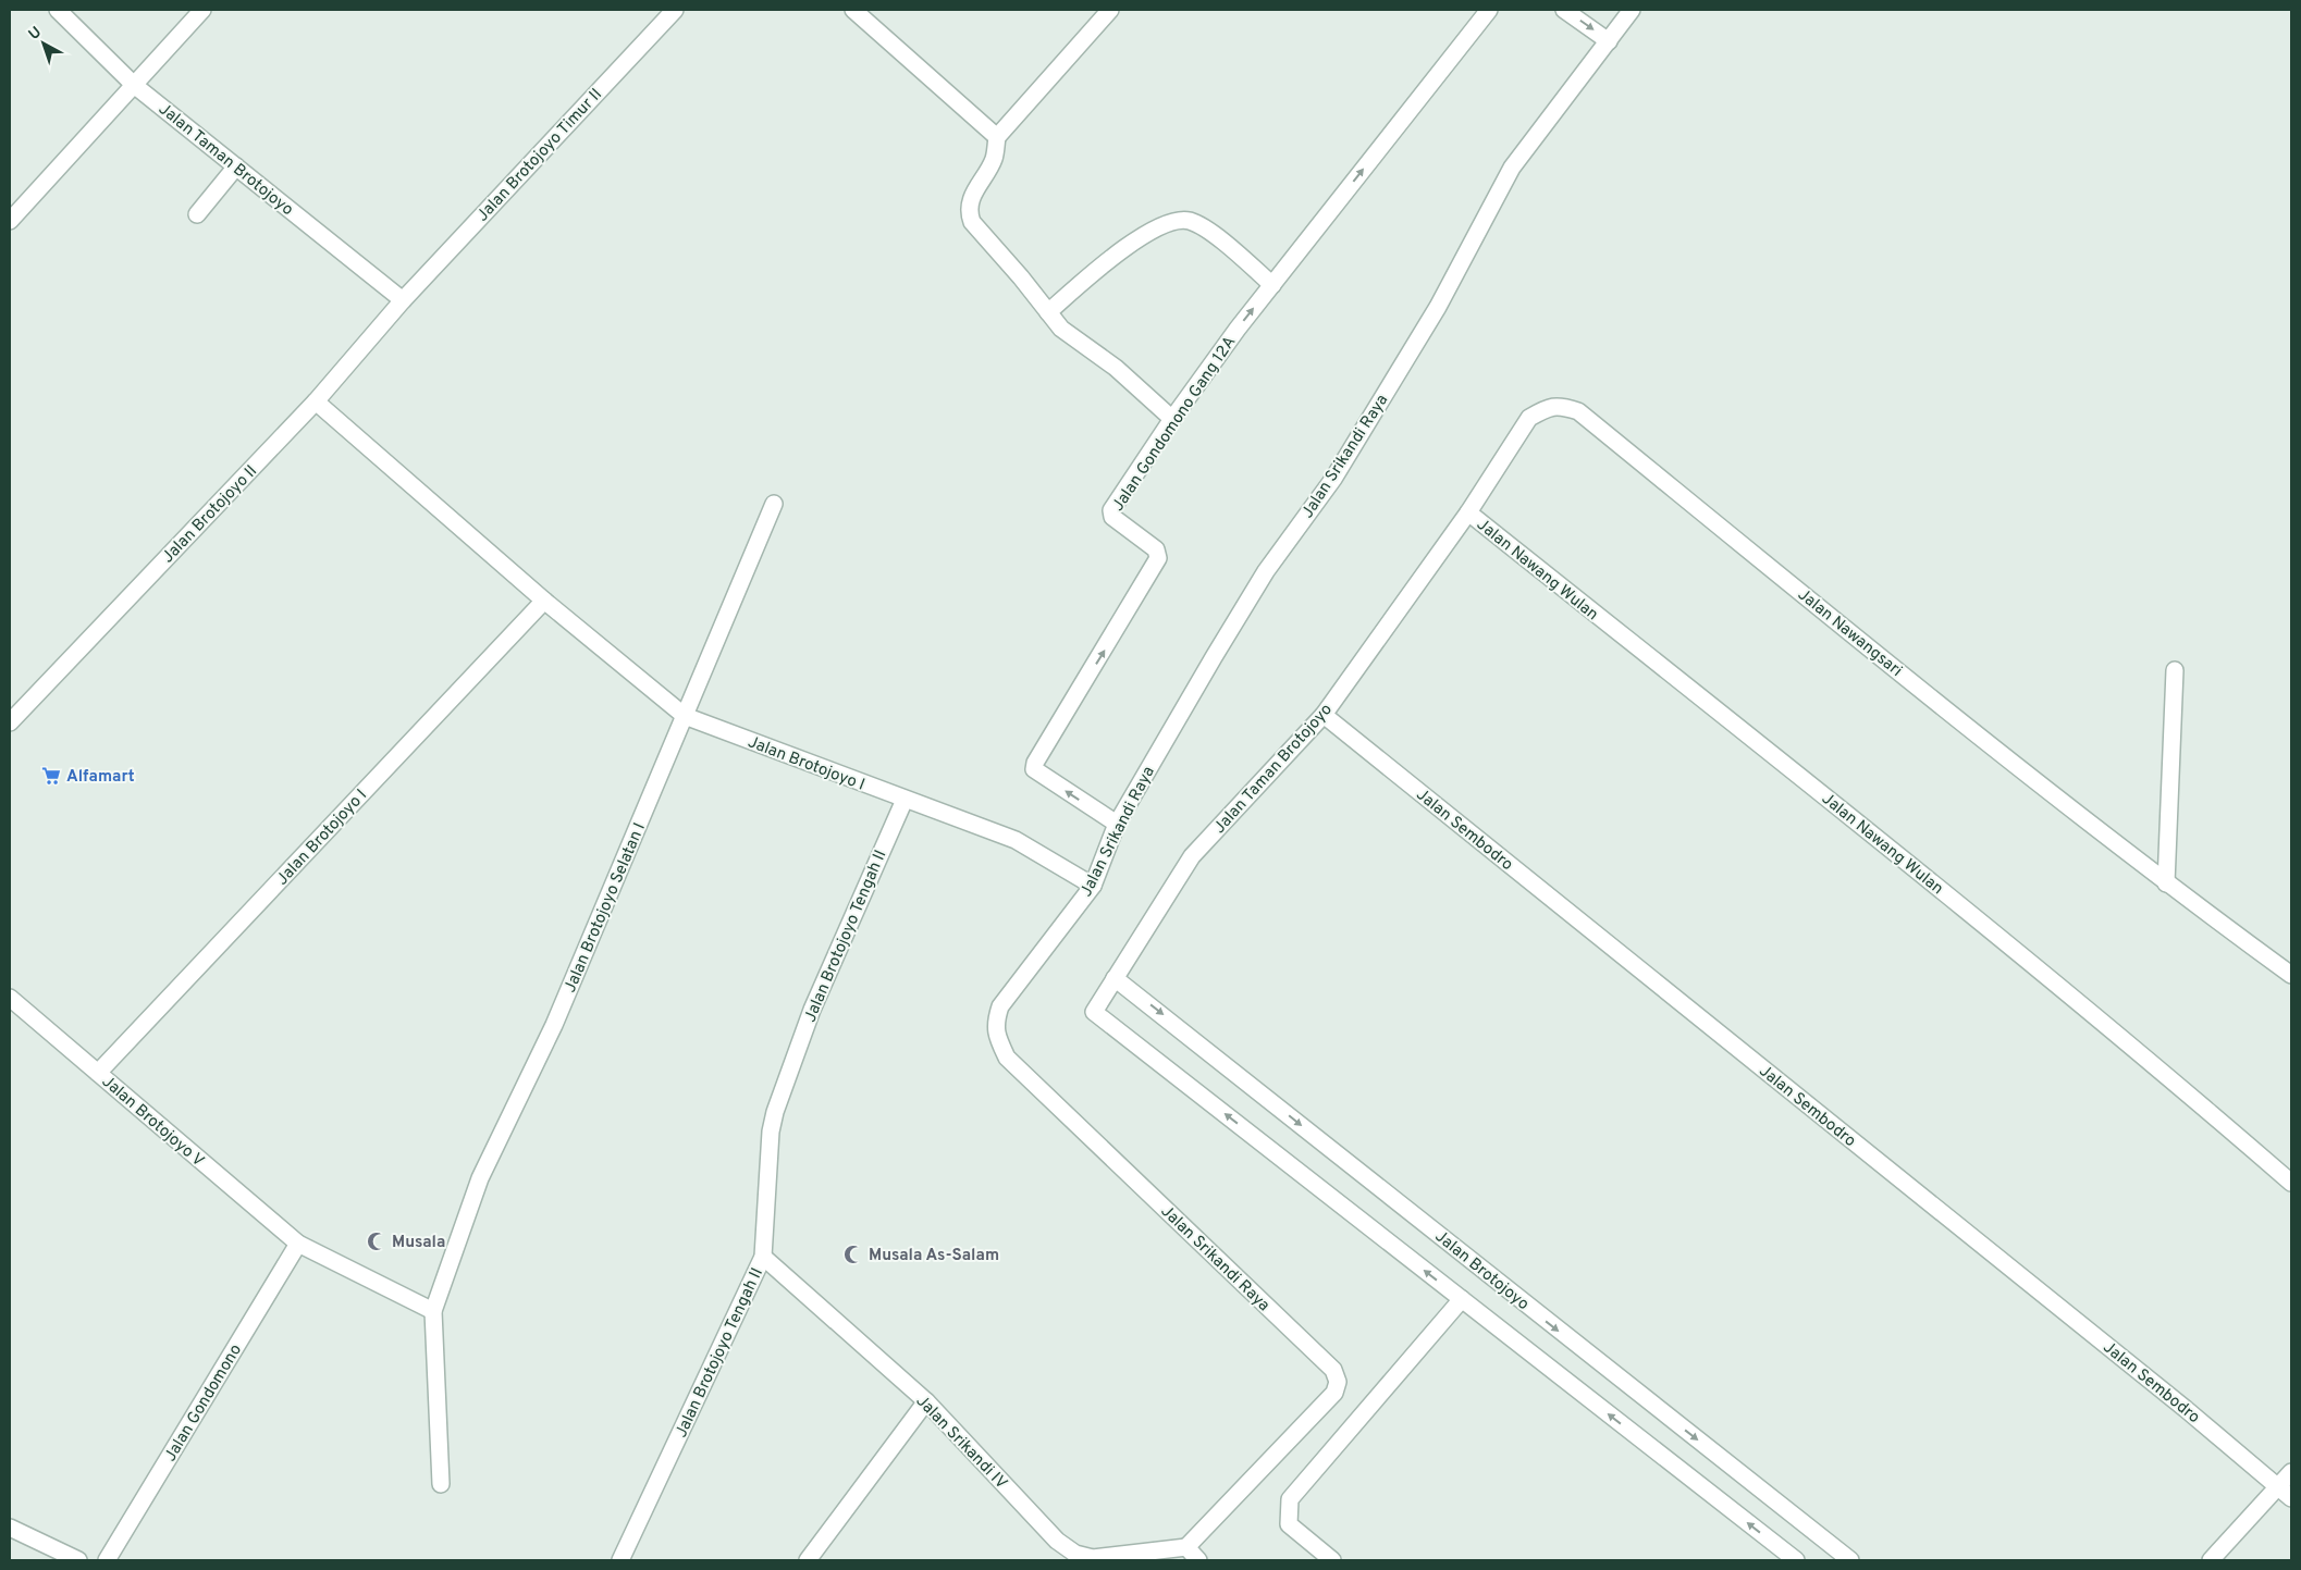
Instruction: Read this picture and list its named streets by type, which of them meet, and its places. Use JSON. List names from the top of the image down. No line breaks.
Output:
{"streets":{"street":["Jalan Brotojoyo Timur II","Jalan Taman Brotojoyo","Jalan Gondomono Gang 12A","Jalan Srikandi Raya","Jalan Brotojoyo II","Jalan Nawang Wulan","Jalan Nawangsari","Jalan Brotojoyo I","Jalan Sembodro","Jalan Brotojoyo Selatan I","Jalan Brotojoyo Tengah II","Jalan Brotojoyo V","Jalan Brotojoyo","Jalan Gondomono","Jalan Srikandi IV"]},"crossings":[["Jalan Brotojoyo Timur II","Jalan Taman Brotojoyo"],["Jalan Brotojoyo Timur II","Jalan Brotojoyo II"],["Jalan Taman Brotojoyo","Jalan Brotojoyo II"],["Jalan Taman Brotojoyo","Jalan Nawang Wulan"],["Jalan Taman Brotojoyo","Jalan Nawangsari"],["Jalan Taman Brotojoyo","Jalan Sembodro"],["Jalan Taman Brotojoyo","Jalan Brotojoyo"],["Jalan Gondomono Gang 12A","Jalan Srikandi Raya"],["Jalan Srikandi Raya","Jalan Brotojoyo I"],["Jalan Srikandi Raya","Jalan Srikandi IV"],["Jalan Brotojoyo II","Jalan Brotojoyo I"],["Jalan Brotojoyo I","Jalan Brotojoyo Selatan I"],["Jalan Brotojoyo I","Jalan Brotojoyo Tengah II"],["Jalan Brotojoyo I","Jalan Brotojoyo V"],["Jalan Brotojoyo Selatan I","Jalan Brotojoyo V"],["Jalan Brotojoyo Tengah II","Jalan Srikandi IV"],["Jalan Brotojoyo V","Jalan Gondomono"]],"one_way":["Jalan Gondomono Gang 12A"],"places":{"supermarket":["Alfamart"],"mosque":["Musala","Musala As-Salam"]},"north":"top left"}
